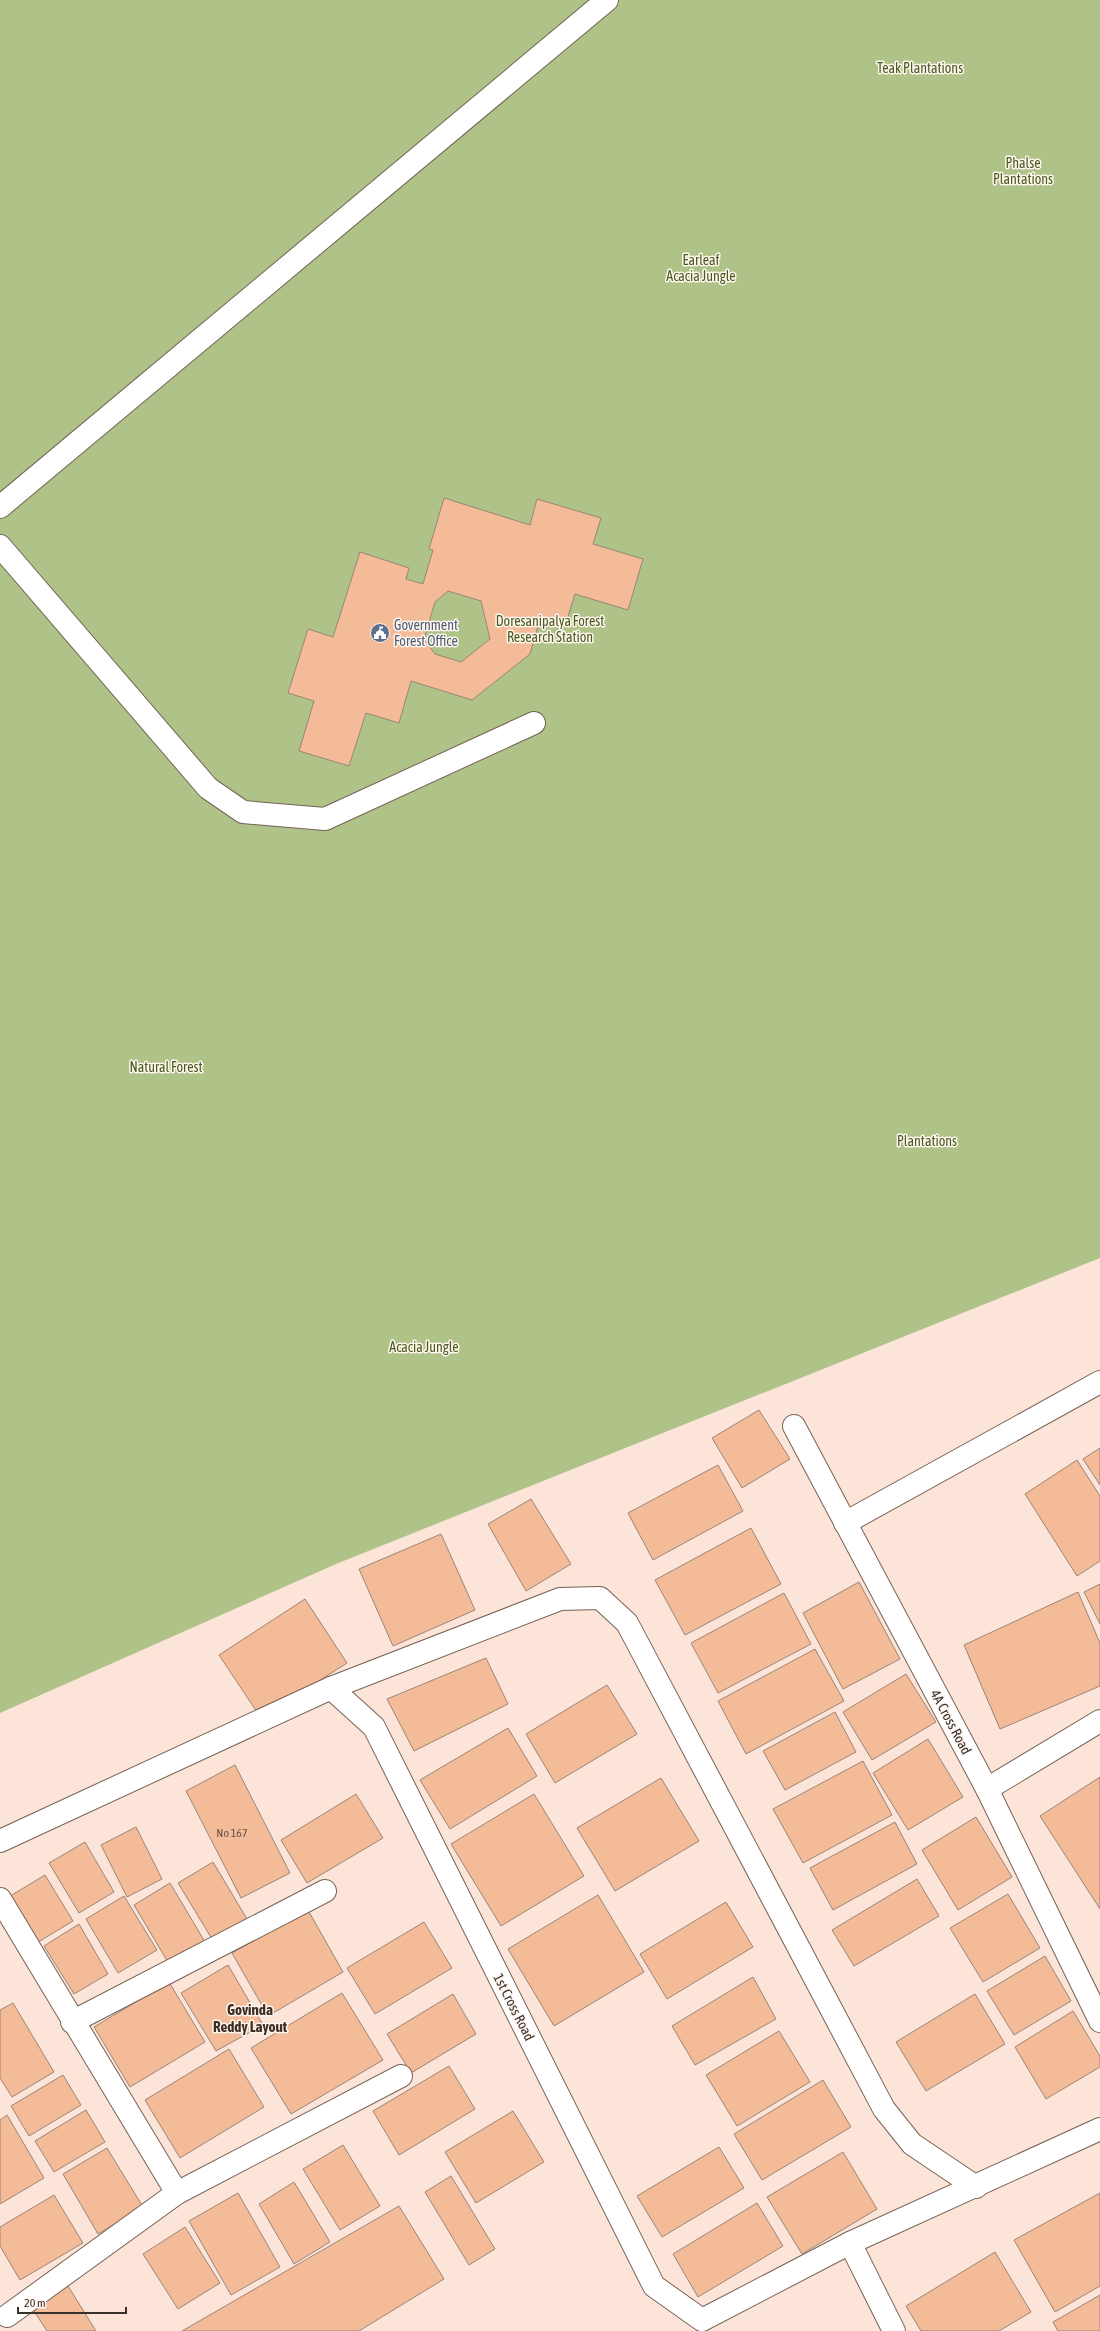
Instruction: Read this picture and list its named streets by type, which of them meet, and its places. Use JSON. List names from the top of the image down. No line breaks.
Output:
{"streets":{"street":["4A Cross Road","1st Cross Road"]},"districts":["Govinda Reddy Layout"],"parks":["Teak Plantations","Phalse Plantations","Earleaf Acacia Jungle","Doresanipalya Forest Research Station","Natural Forest","Plantations","Acacia Jungle"],"places":{"public building":["Government Forest Office"]},"house_numbers":["No 167"],"scale_bar":"20 m"}
